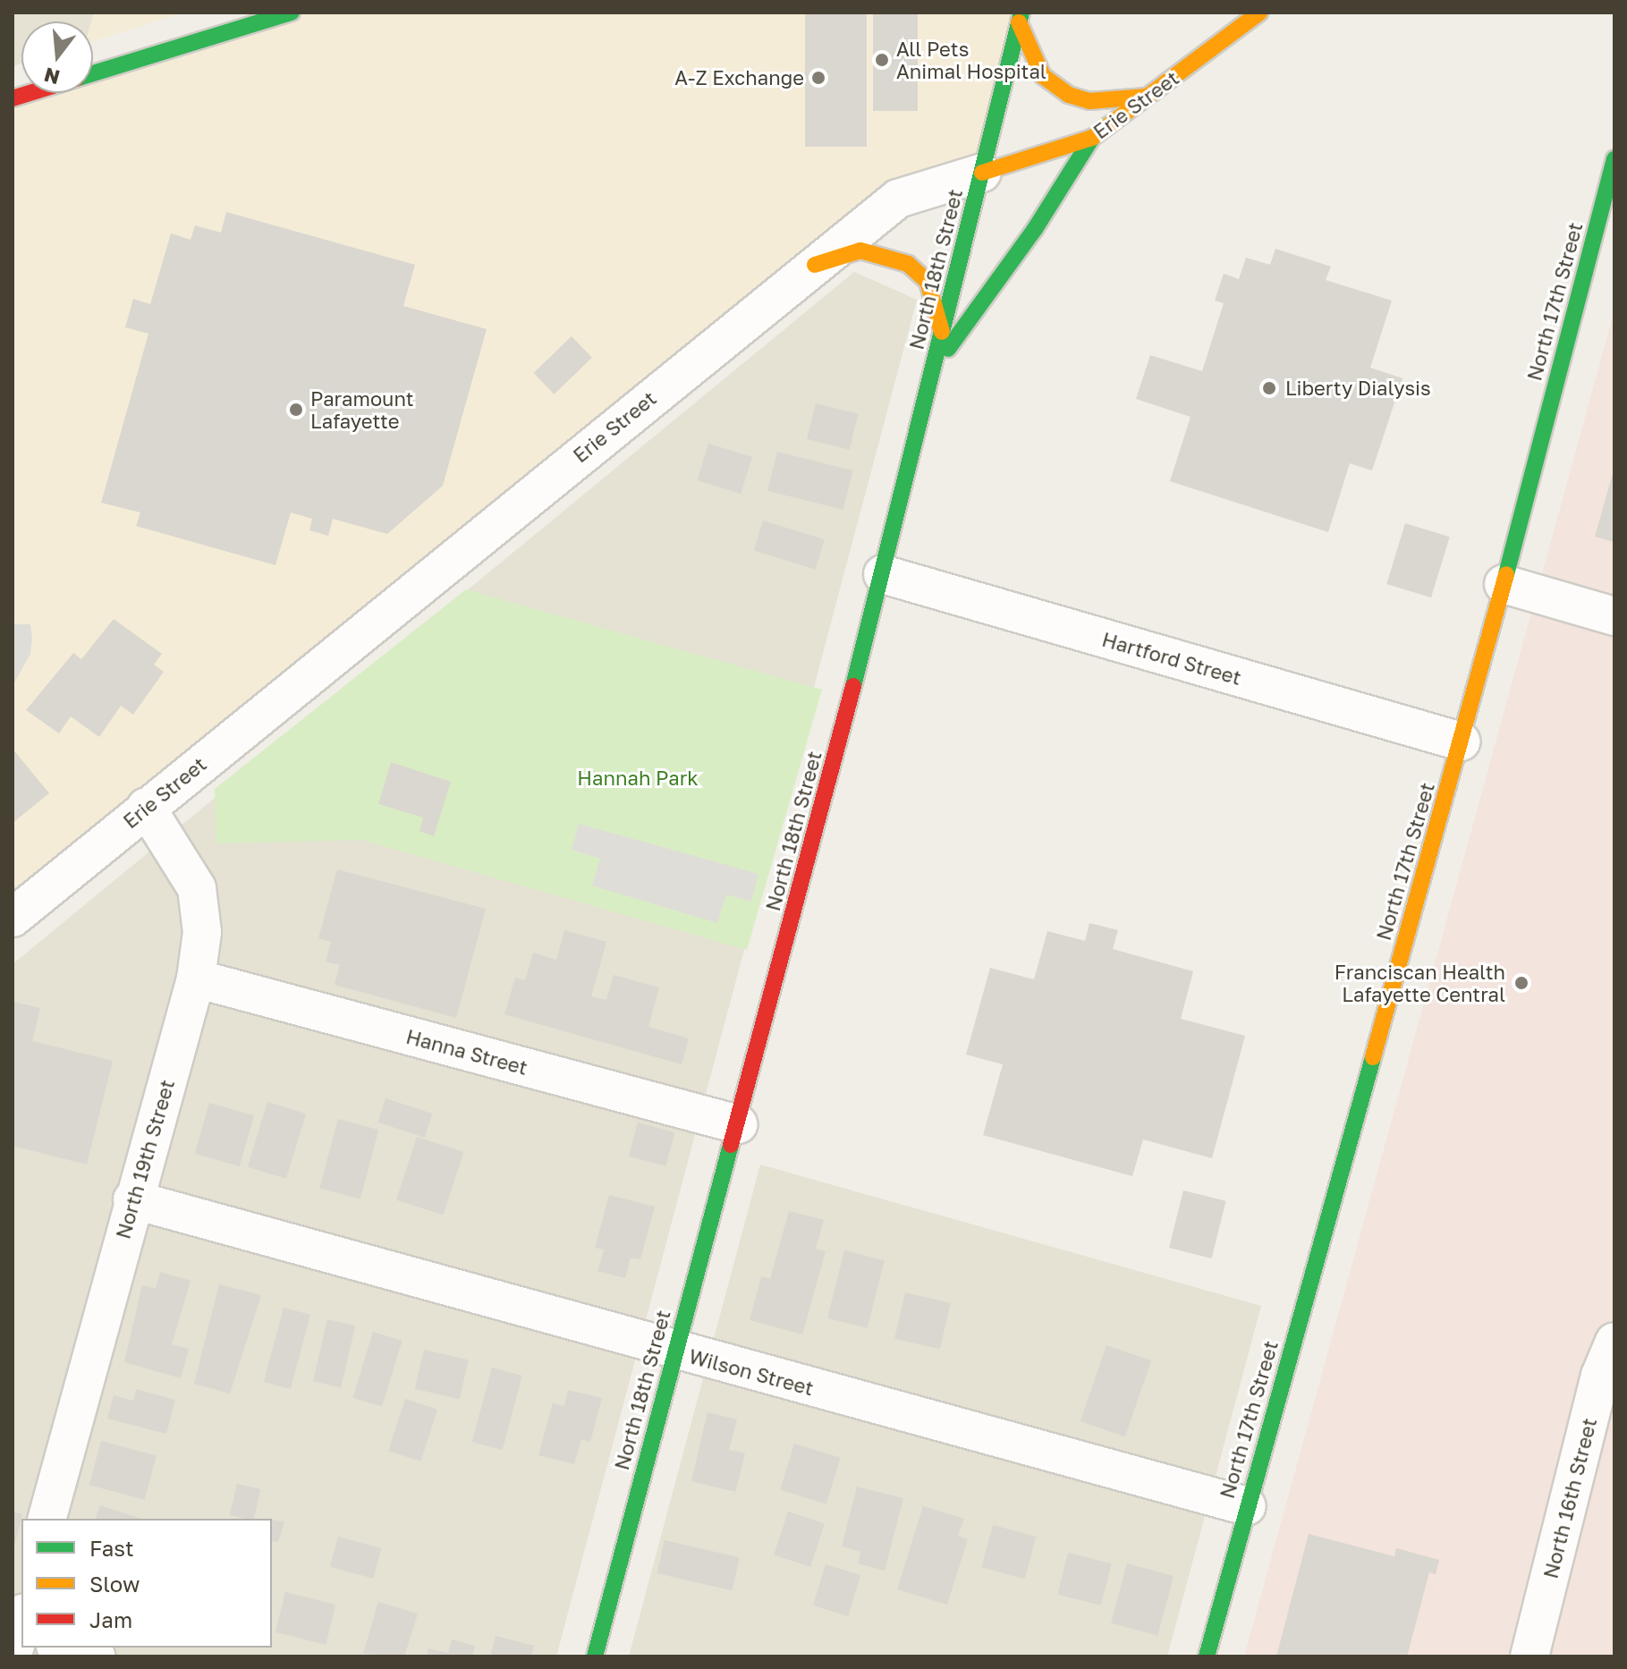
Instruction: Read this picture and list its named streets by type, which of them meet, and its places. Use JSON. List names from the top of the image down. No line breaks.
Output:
{"streets":{"main road":["Erie Street","North 18th Street","North 17th Street"],"street":["Hartford Street","Hanna Street","North 19th Street","Wilson Street","North 16th Street"]},"crossings":[["Erie Street","North 18th Street"],["Erie Street","North 19th Street"],["North 18th Street","Hartford Street"],["North 18th Street","Hanna Street"],["North 18th Street","Wilson Street"],["North 17th Street","Hartford Street"],["North 17th Street","Wilson Street"],["Hanna Street","North 19th Street"],["North 19th Street","Wilson Street"]],"parks":["Hannah Park"],"places":["All Pets Animal Hospital","A-Z Exchange","Liberty Dialysis","Paramount Lafayette","Franciscan Health Lafayette Central"],"legend":["Fast","Slow","Jam"],"north":"bottom"}
